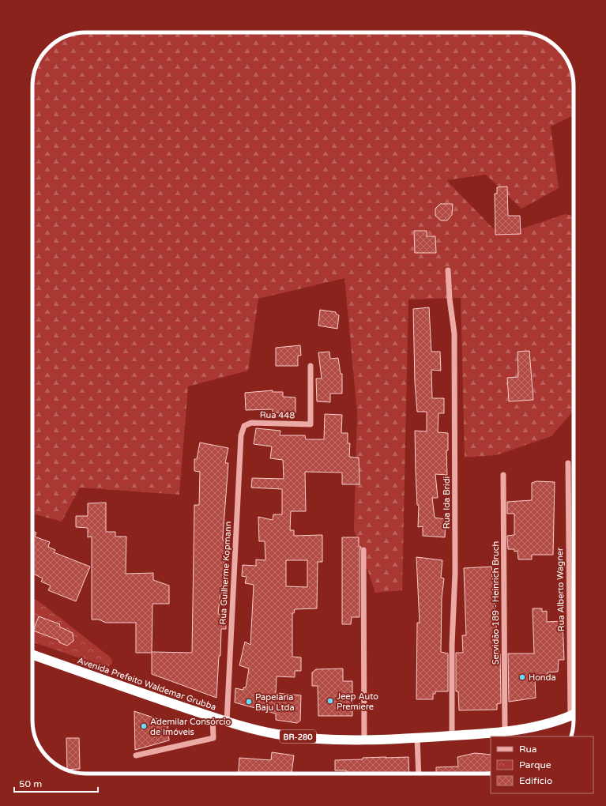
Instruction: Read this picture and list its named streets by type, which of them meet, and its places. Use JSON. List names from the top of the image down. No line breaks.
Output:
{"streets":{"highway":["Avenida Prefeito Waldemar Grubba","BR-280"],"street":["Rua 448","Rua Ida Bridi","Rua Guilherme Kopmann","Rua Alberto Wagner","Servidão 189 - Heinrich Bruch"]},"crossings":[["Rua 448","Rua Guilherme Kopmann"],["Rua Ida Bridi","Avenida Prefeito Waldemar Grubba"],["Rua Guilherme Kopmann","Avenida Prefeito Waldemar Grubba"],["Servidão 189 - Heinrich Bruch","Avenida Prefeito Waldemar Grubba"]],"places":["Honda","Jeep Auto Premiere","Papelaria Baju Ltda","Ademilar Consórcio de Imóveis"],"legend":["Rua","Parque","Edifício"],"scale_bar":"50 m"}
